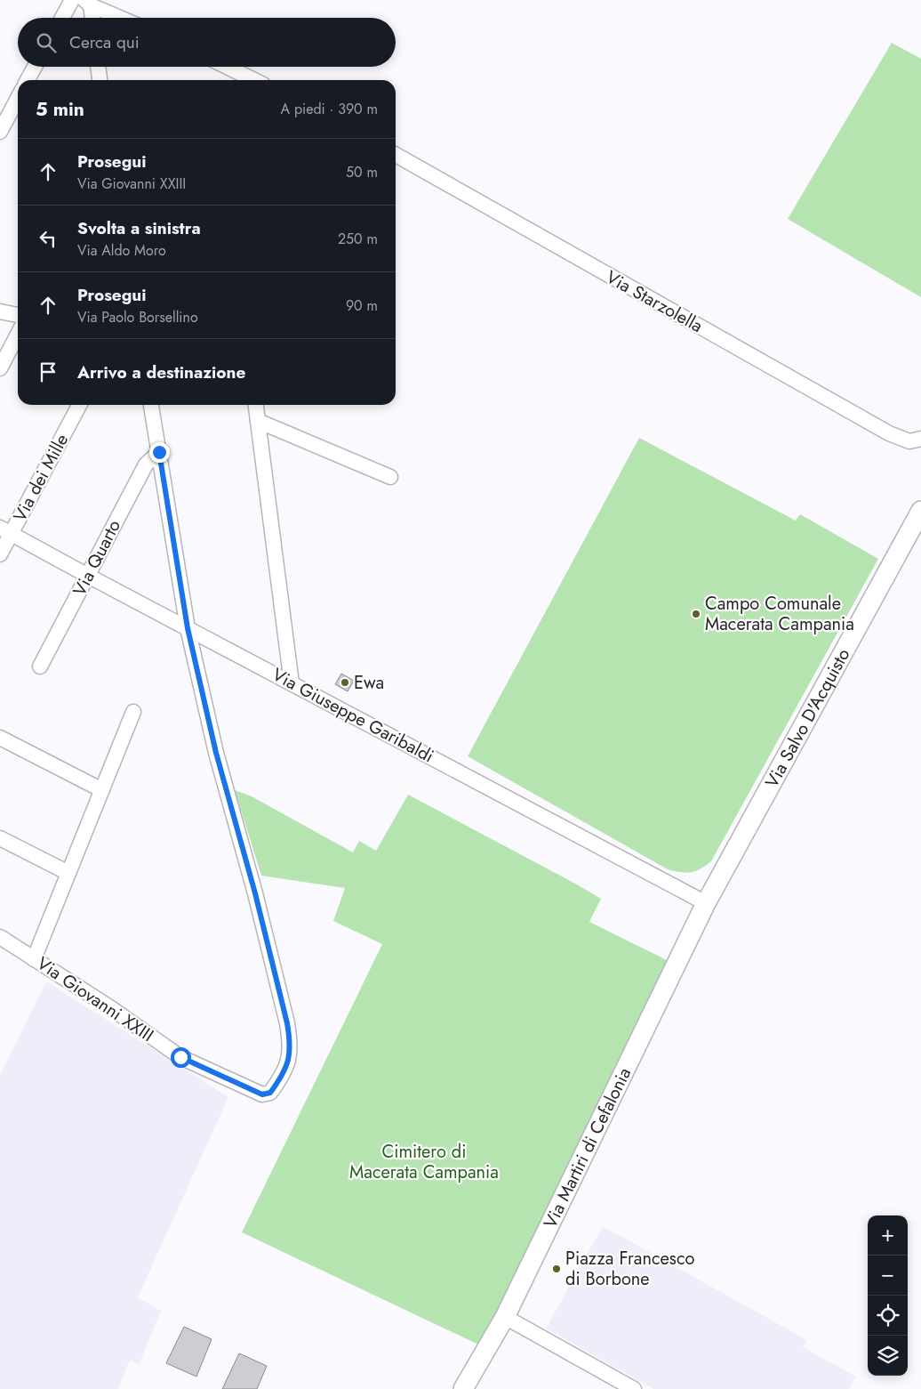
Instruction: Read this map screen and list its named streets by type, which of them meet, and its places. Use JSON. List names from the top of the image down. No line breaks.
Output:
{"streets":{"street":["Via Starzolella","Via dei Mille","Via Quarto","Via Giuseppe Garibaldi","Via Salvo D'Acquisto","Via Giovanni XXIII","Via Martiri di Cefalonia"]},"crossings":[["Via dei Mille","Via Giuseppe Garibaldi"],["Via Quarto","Via Giuseppe Garibaldi"],["Via Giuseppe Garibaldi","Via Salvo D'Acquisto"],["Via Giuseppe Garibaldi","Via Giovanni XXIII"],["Via Giuseppe Garibaldi","Via Martiri di Cefalonia"],["Via Salvo D'Acquisto","Via Martiri di Cefalonia"]],"parks":["Cimitero di Macerata Campania"],"places":["Campo Comunale Macerata Campania","Ewa","Piazza Francesco di Borbone"],"page":{"search":"Cerca qui","heading":["5 min","A piedi · 390 m"],"list":[["Prosegui","Via Giovanni XXIII","50 m"],["Svolta a sinistra","Via Aldo Moro","250 m"],["Prosegui","Via Paolo Borsellino","90 m"],"Arrivo a destinazione"],"map_buttons":["+","−"]}}
